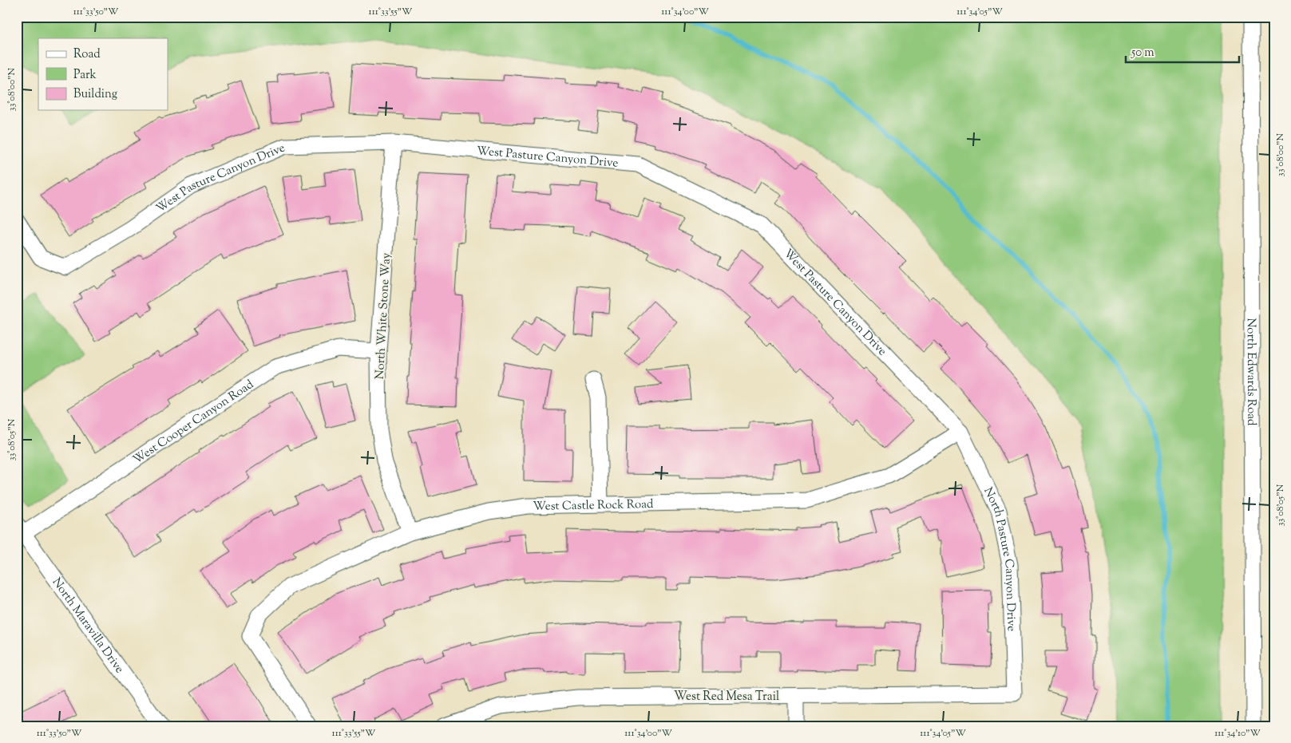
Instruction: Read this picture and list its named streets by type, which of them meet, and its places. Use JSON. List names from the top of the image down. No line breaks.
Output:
{"streets":{"street":["West Pasture Canyon Drive","North White Stone Way","North Edwards Road","West Cooper Canyon Road","West Castle Rock Road","North Pasture Canyon Drive","North Maravilla Drive","West Red Mesa Trail"]},"crossings":[["West Pasture Canyon Drive","North White Stone Way"],["West Pasture Canyon Drive","West Castle Rock Road"],["West Pasture Canyon Drive","North Pasture Canyon Drive"],["North White Stone Way","West Cooper Canyon Road"],["North White Stone Way","West Castle Rock Road"],["West Cooper Canyon Road","North Maravilla Drive"],["West Castle Rock Road","North Pasture Canyon Drive"],["North Pasture Canyon Drive","West Red Mesa Trail"]],"legend":["Road","Park","Building"],"scale_bar":"50 m","coordinates":["111°33'50\"W","111°33'55\"W","111°34'00\"W","111°34'05\"W","33°08'00\"N","33°08'05\"N","111°34'10\"W"]}
